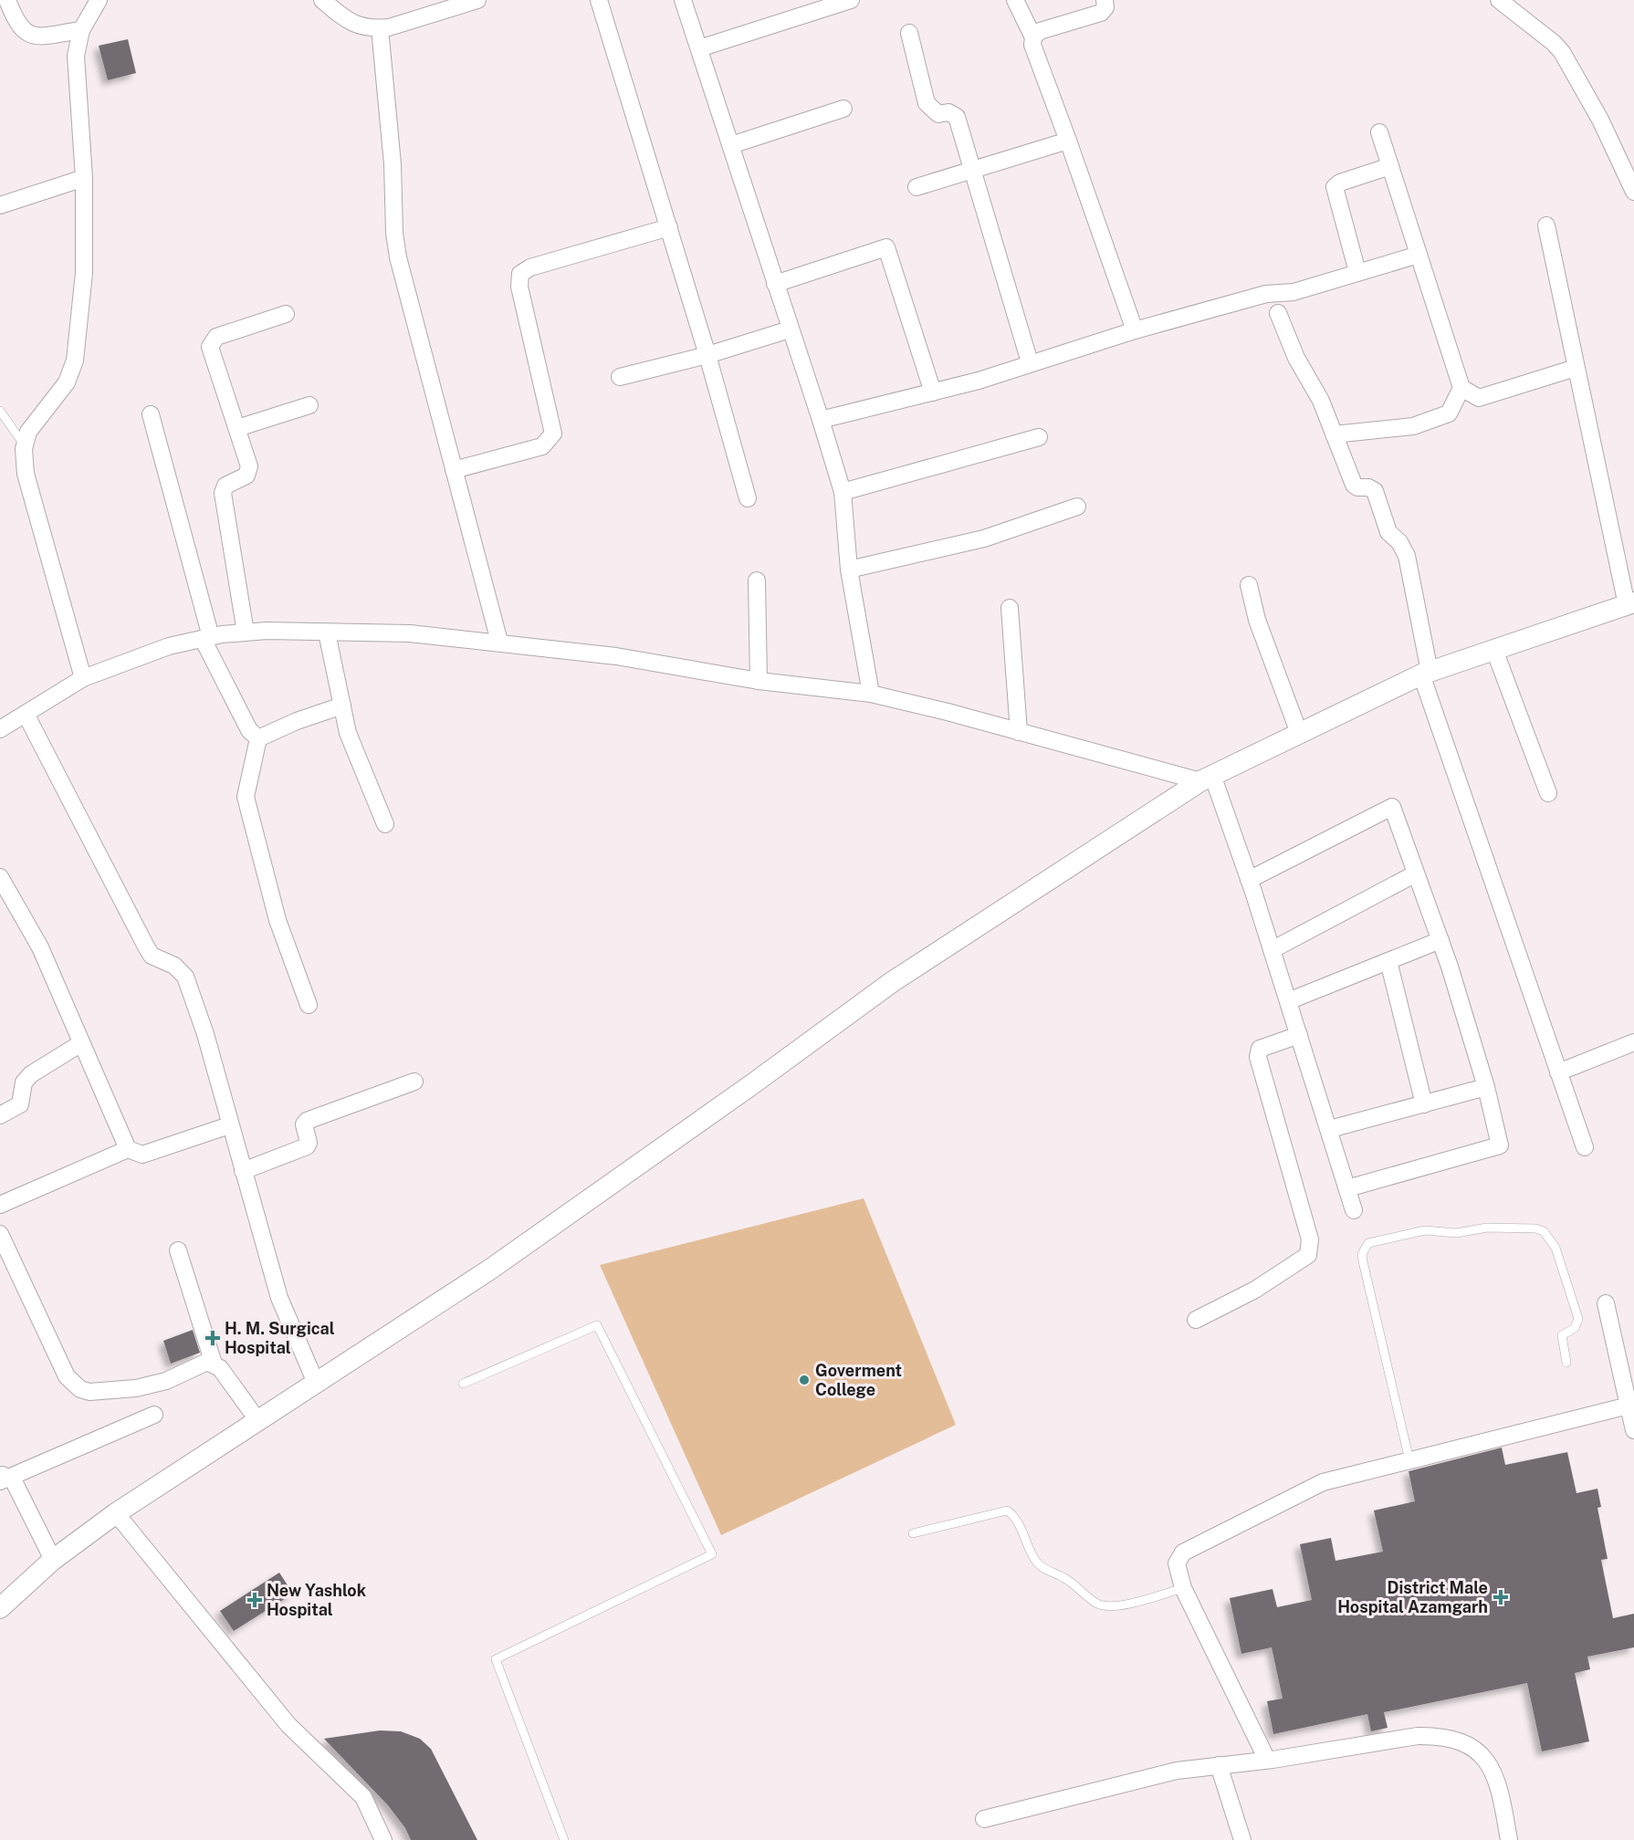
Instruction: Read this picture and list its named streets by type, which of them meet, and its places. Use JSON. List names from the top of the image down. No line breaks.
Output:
{"places":{"health":["H. M. Surgical Hospital","District Male Hospital Azamgarh","New Yashlok Hospital"],"other":["Goverment College"]}}
